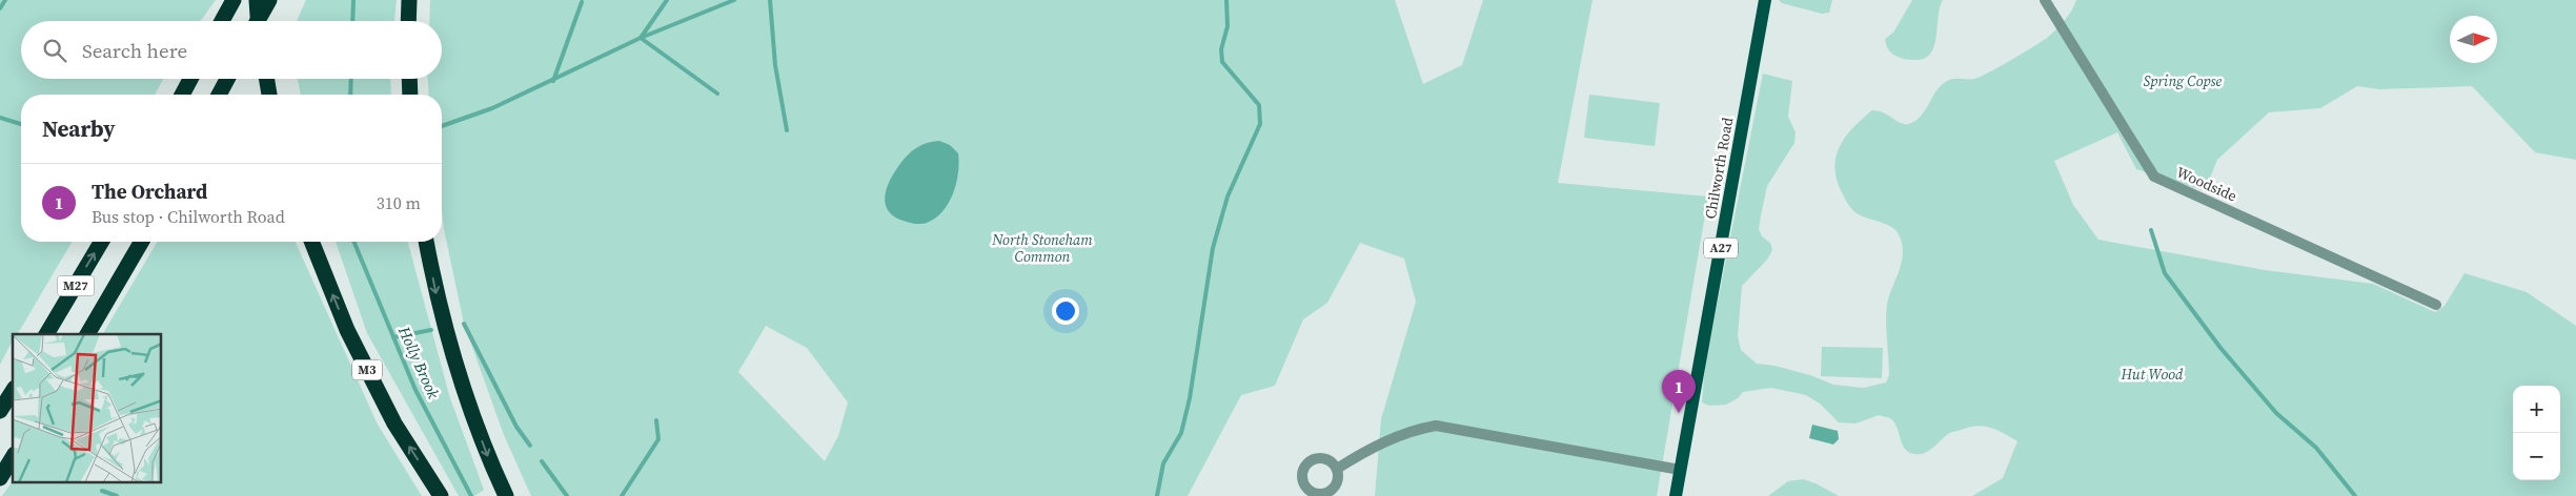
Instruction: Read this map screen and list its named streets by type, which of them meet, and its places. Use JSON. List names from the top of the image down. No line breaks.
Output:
{"streets":{"highway":["M27","M3"],"main road":["Chilworth Road","A27"],"street":["Woodside"]},"water":["Holly Brook"],"parks":["Spring Copse","North Stoneham Common","Hut Wood"],"north":"right","page":{"search":"Search here","heading":"Nearby","list":[{"mark":"1","name":"The Orchard","note":"Bus stop · Chilworth Road","value":"310 m"}],"pins":"1","map_buttons":["+","−"]}}
